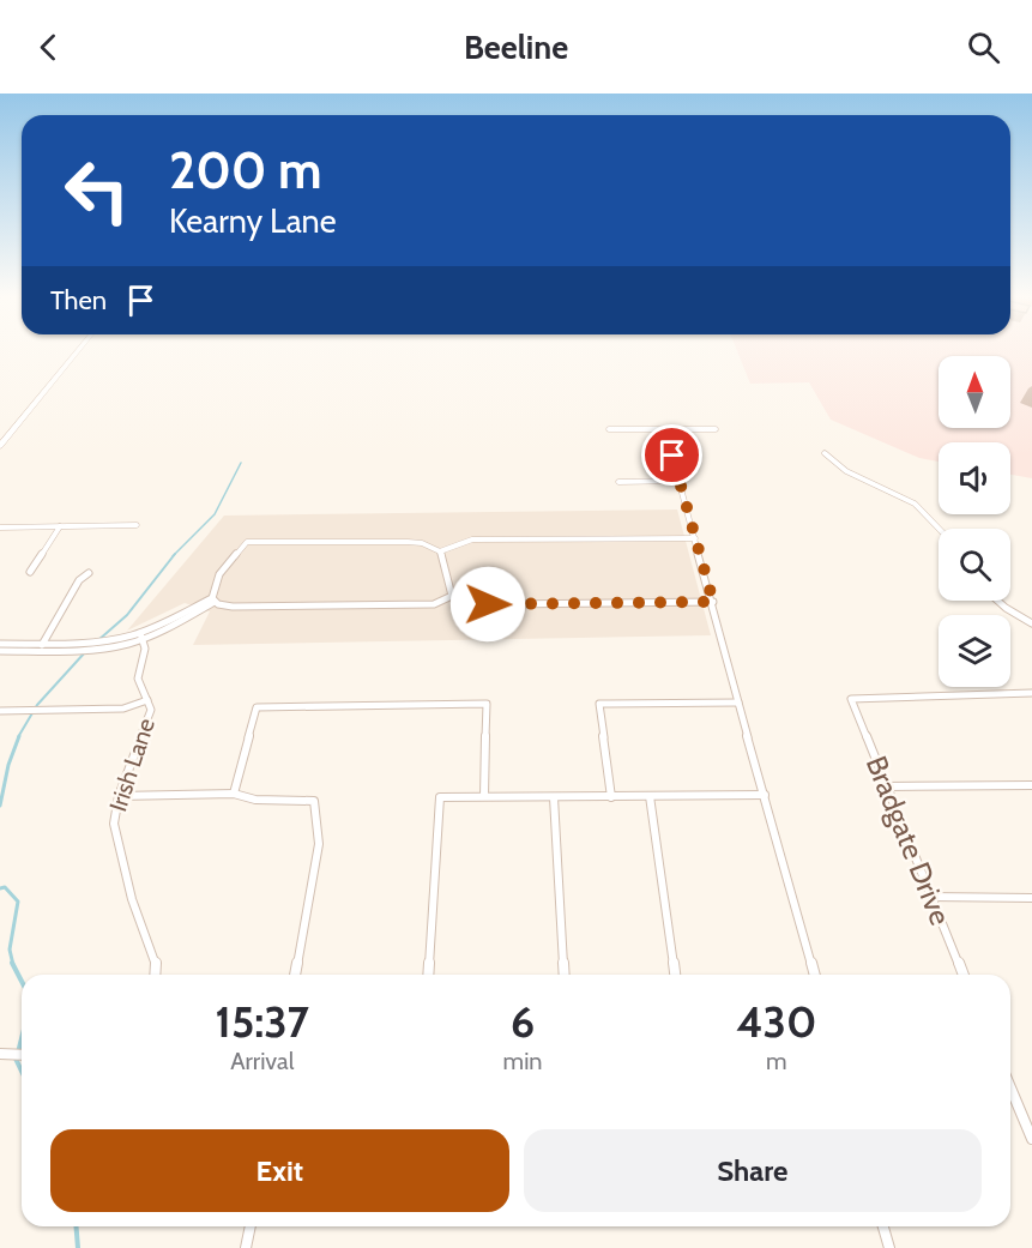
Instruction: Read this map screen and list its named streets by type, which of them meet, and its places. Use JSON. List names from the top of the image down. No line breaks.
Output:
{"streets":{"street":["Irish Lane","Bradgate Drive"]},"north":"top","page":{"header":"Beeline","turn":["200 m","Kearny Lane"],"then":"Then","eta":["15:37","Arrival","6","min","430","m"],"buttons":["Exit","Share"]}}
